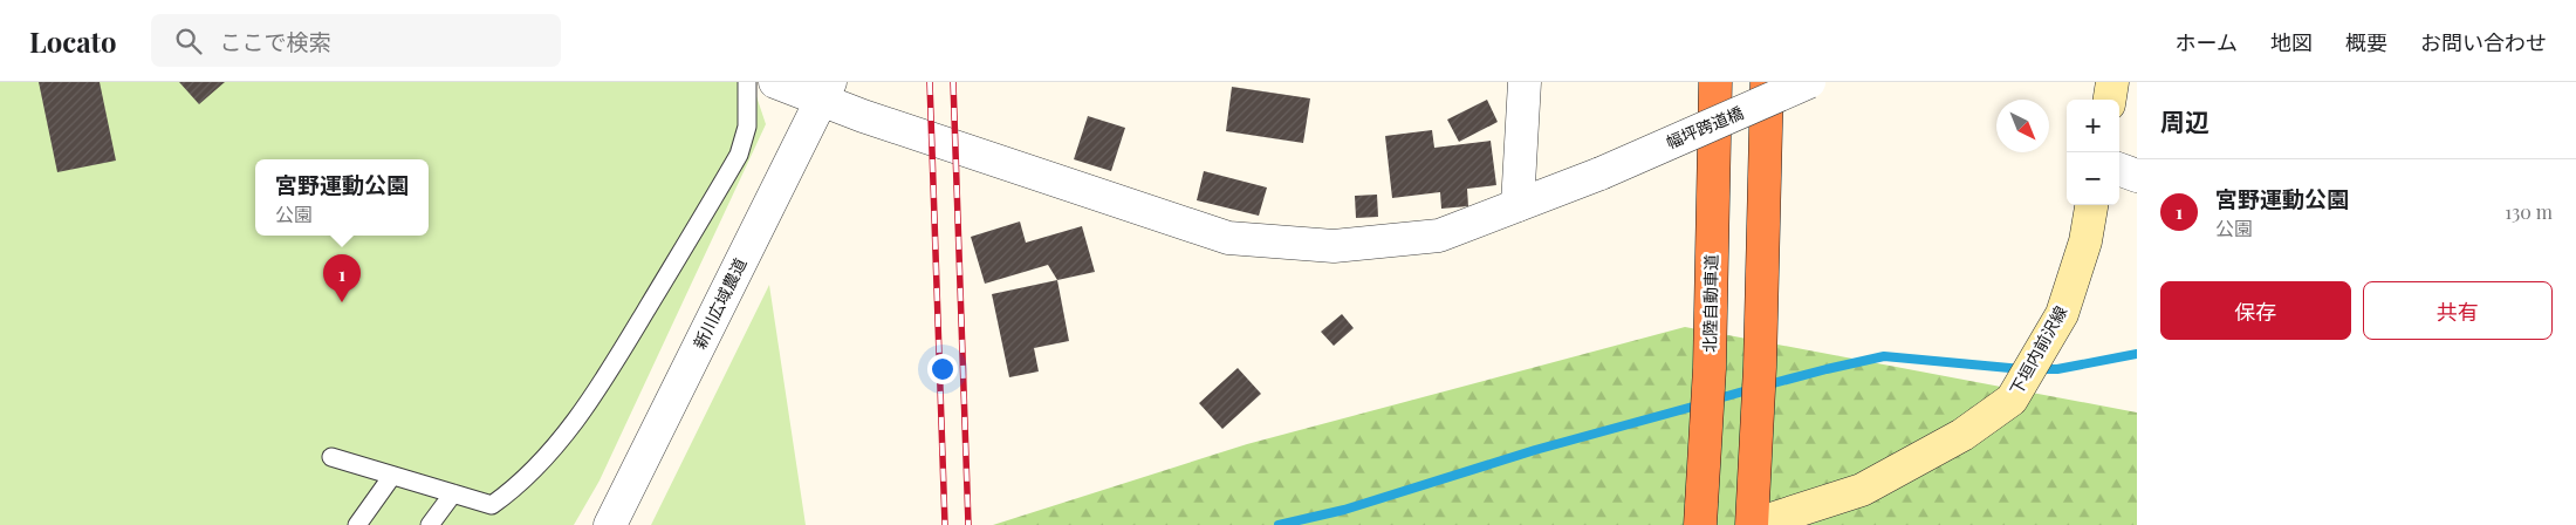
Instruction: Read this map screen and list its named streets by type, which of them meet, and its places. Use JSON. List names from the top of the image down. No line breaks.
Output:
{"streets":{"highway":["北陸自動車道"],"main road":["下垣内前沢線"],"street":["幅坪跨道橋","新川広域農道"]},"crossings":[["幅坪跨道橋","新川広域農道"]],"north":"bottom right","page":{"header":"Locato","search":"ここで検索","nav":["ホーム","地図","概要","お問い合わせ"],"heading":"周辺","map_buttons":["+","−"],"list":[{"mark":"1","name":"宮野運動公園","note":"公園","value":"130 m"}],"popup":["宮野運動公園","公園"],"pins":"1","buttons":["保存","共有"]}}
